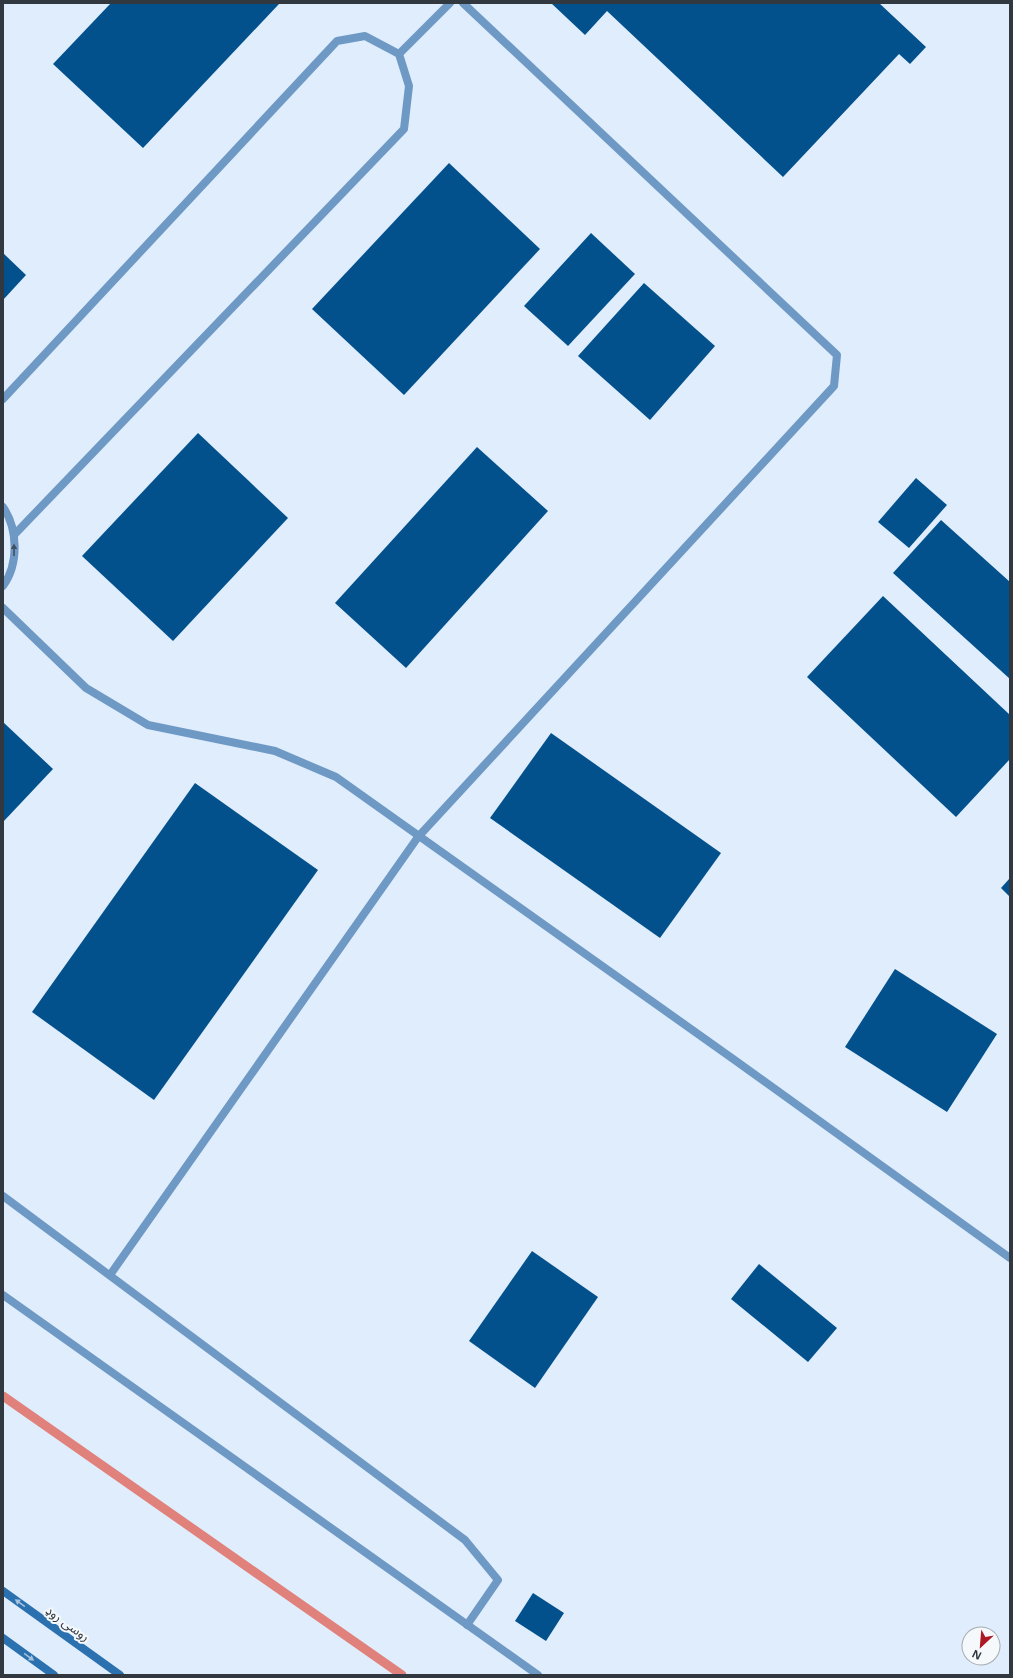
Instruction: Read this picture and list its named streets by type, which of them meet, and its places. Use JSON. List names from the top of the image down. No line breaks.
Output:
{"streets":{"main road":["روسی روډ"]},"north":"bottom left"}
